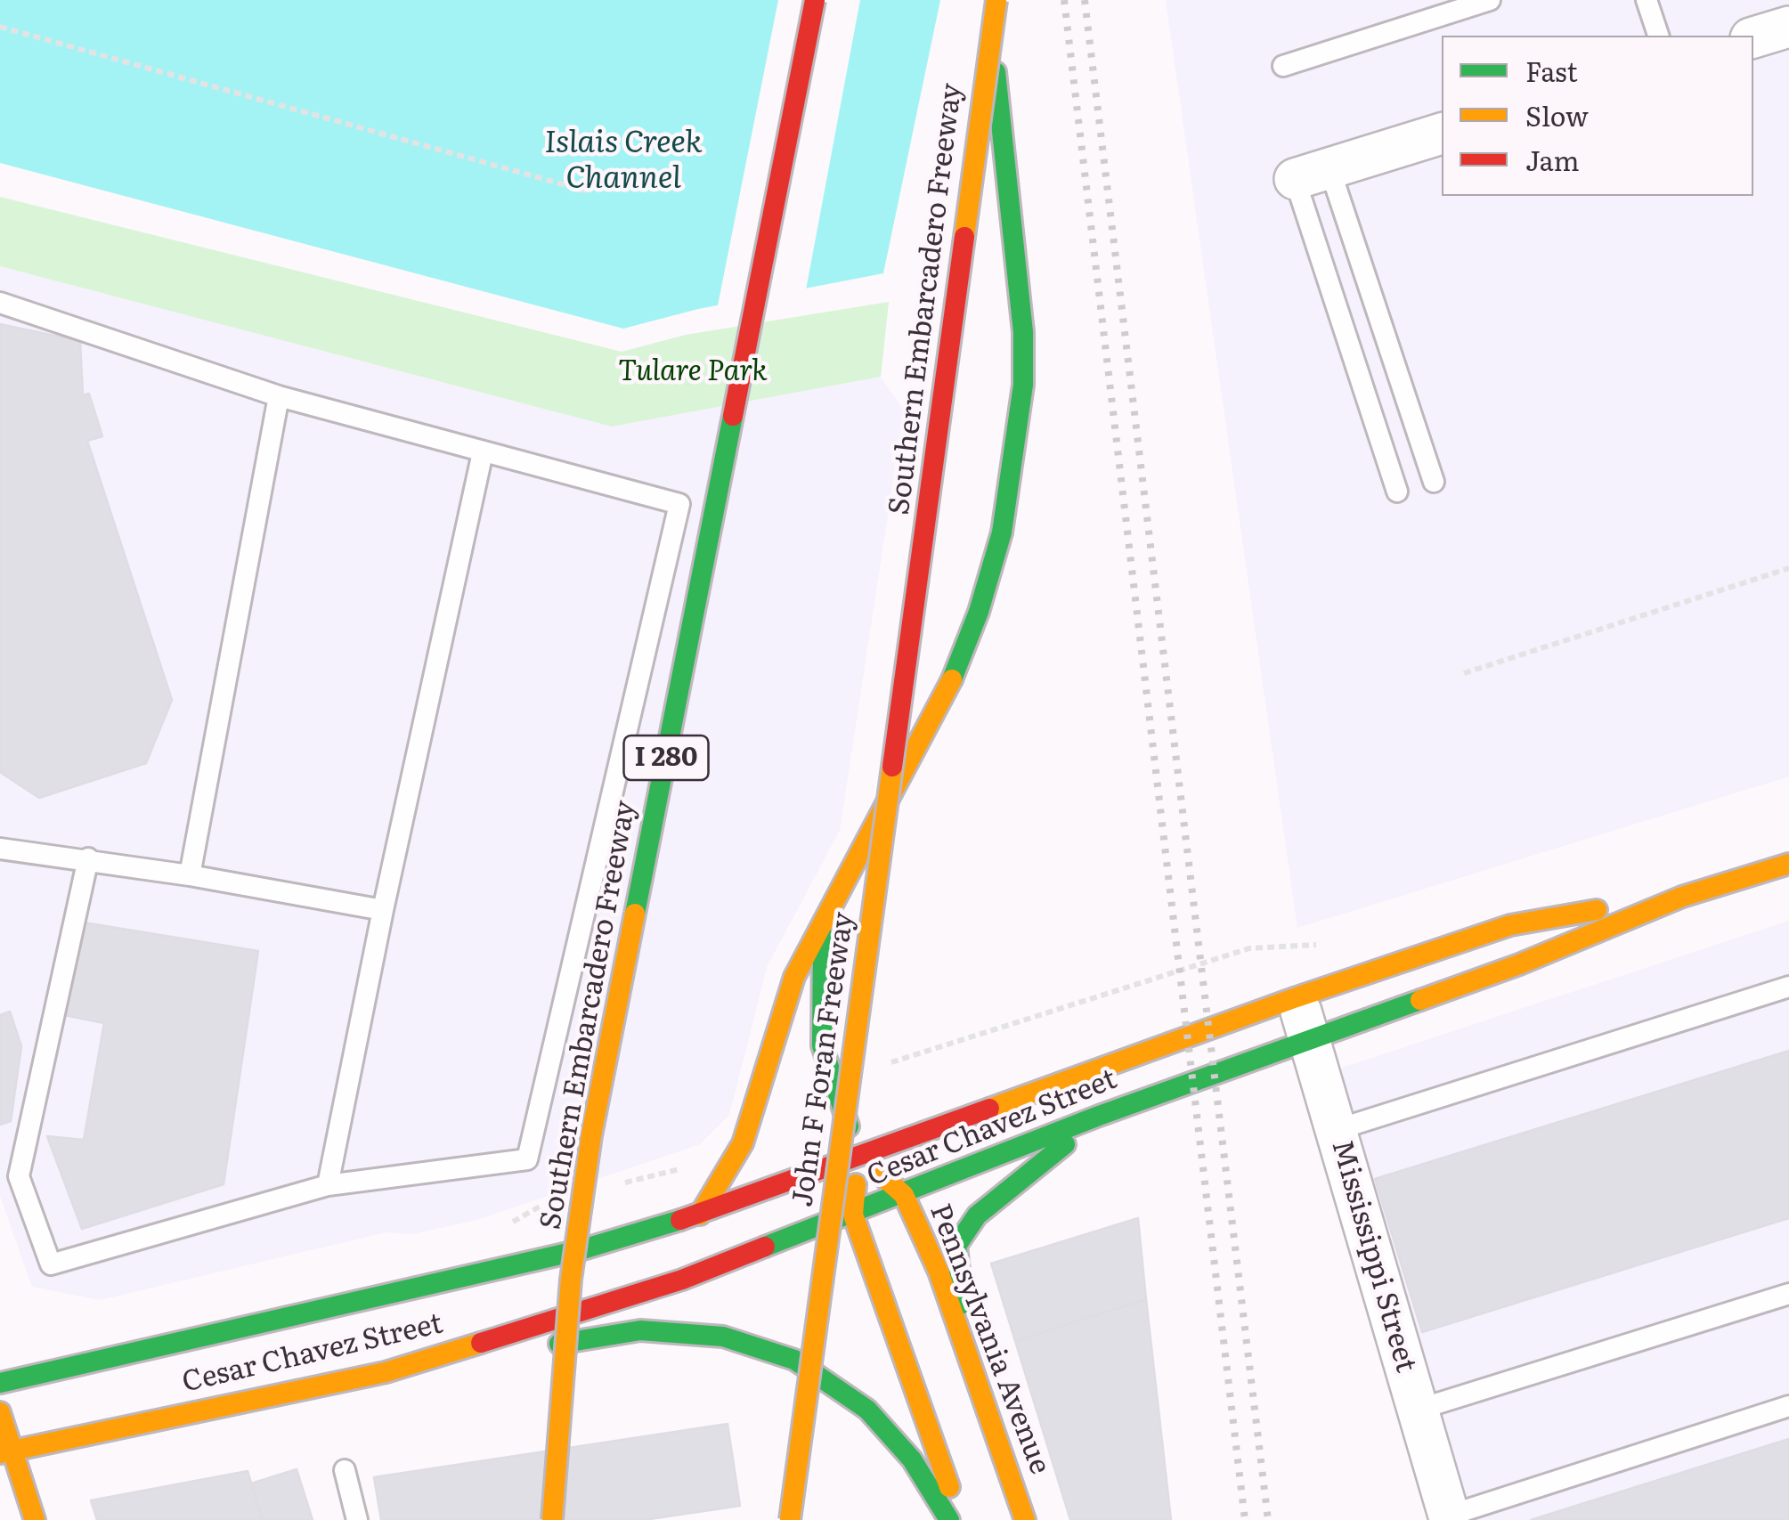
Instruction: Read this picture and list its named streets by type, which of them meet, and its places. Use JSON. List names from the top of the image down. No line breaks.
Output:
{"streets":{"main road":["Southern Embarcadero Freeway","I 280","John F Foran Freeway","Cesar Chavez Street","Pennsylvania Avenue"],"street":["Mississippi Street"]},"crossings":[["Southern Embarcadero Freeway","John F Foran Freeway"],["Cesar Chavez Street","Mississippi Street"],["Cesar Chavez Street","Pennsylvania Avenue"]],"water":["Islais Creek Channel"],"parks":["Tulare Park"],"legend":["Fast","Slow","Jam"]}
